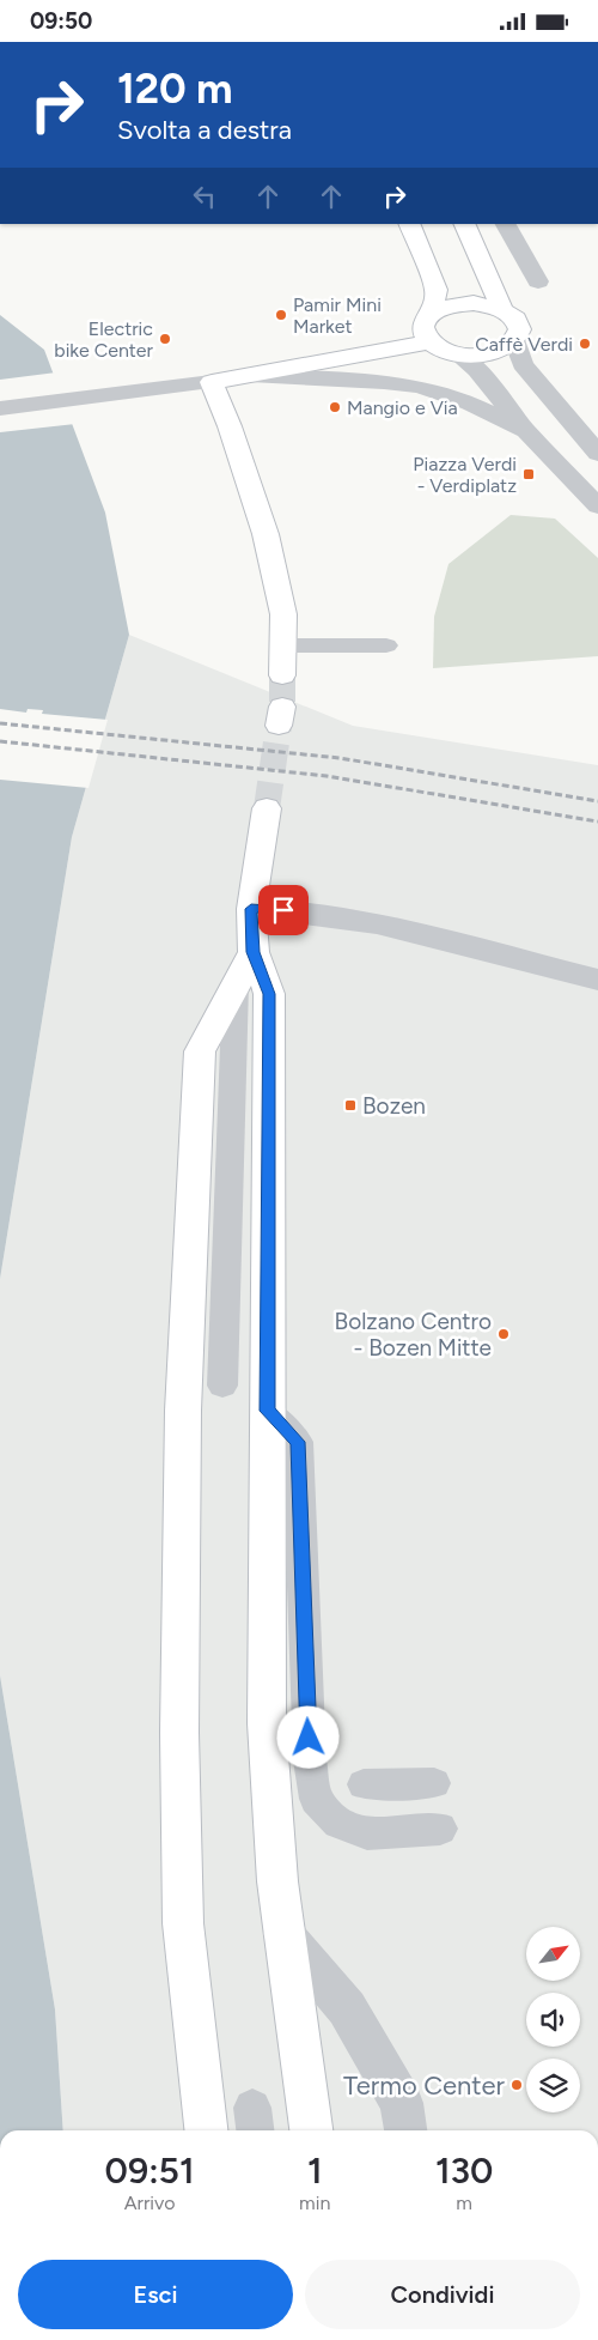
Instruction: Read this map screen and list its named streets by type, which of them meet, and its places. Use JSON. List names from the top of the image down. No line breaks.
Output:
{"places":{"other":["Pamir Mini Market","Electric bike Center","Caffè Verdi","Mangio e Via","Bolzano Centro - Bozen Mitte","Termo Center"],"transit":["Piazza Verdi - Verdiplatz","Bozen"]},"north":"top right","page":{"status":"09:50","turn":["120 m","Svolta a destra"],"eta":["09:51","Arrivo","1","min","130","m"],"buttons":["Esci","Condividi"]}}
